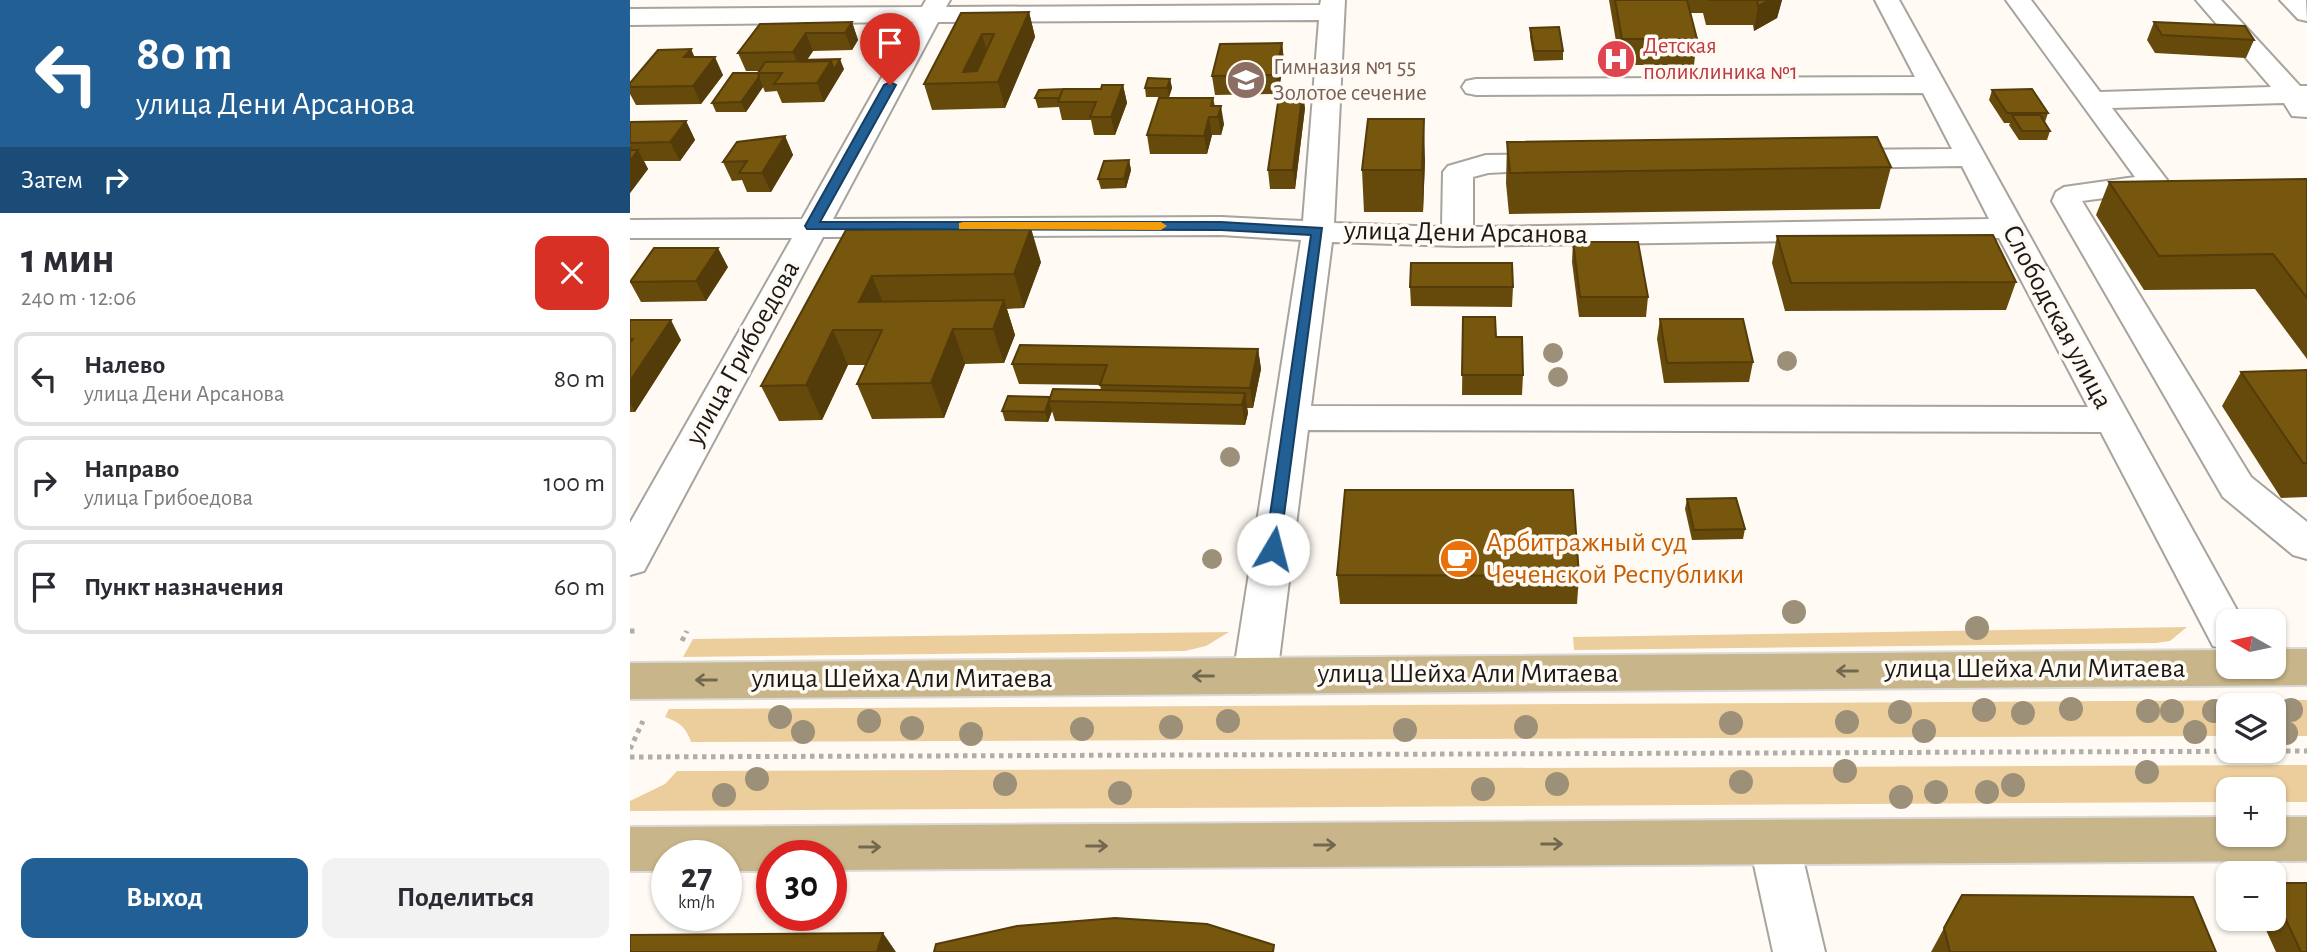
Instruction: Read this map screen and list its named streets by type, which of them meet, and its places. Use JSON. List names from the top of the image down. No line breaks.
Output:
{"streets":{"main road":["улица Шейха Али Митаева"],"street":["улица Дени Арсанова","Слободская улица","улица Грибоедова"]},"crossings":[["улица Дени Арсанова","Слободская улица"],["улица Дени Арсанова","улица Грибоедова"]],"places":{"hospital":["Детская поликлиника №1"],"school or university":["Гимназия №1 55 Золотое сечение"],"cafe":["Арбитражный суд Чеченской Республики"]},"north":"left","page":{"turn":["80 m","улица Дени Арсанова"],"then":"Затем","heading":["1 мин","240 m · 12:06"],"list":[{"name":"Налево","note":"улица Дени Арсанова","value":"80 m"},{"name":"Направо","note":"улица Грибоедова","value":"100 m"},{"name":"Пункт назначения","value":"60 m"}],"map_buttons":["+","−"],"speed":"27 km/h","limit":"30","buttons":["Выход","Поделиться"]}}
